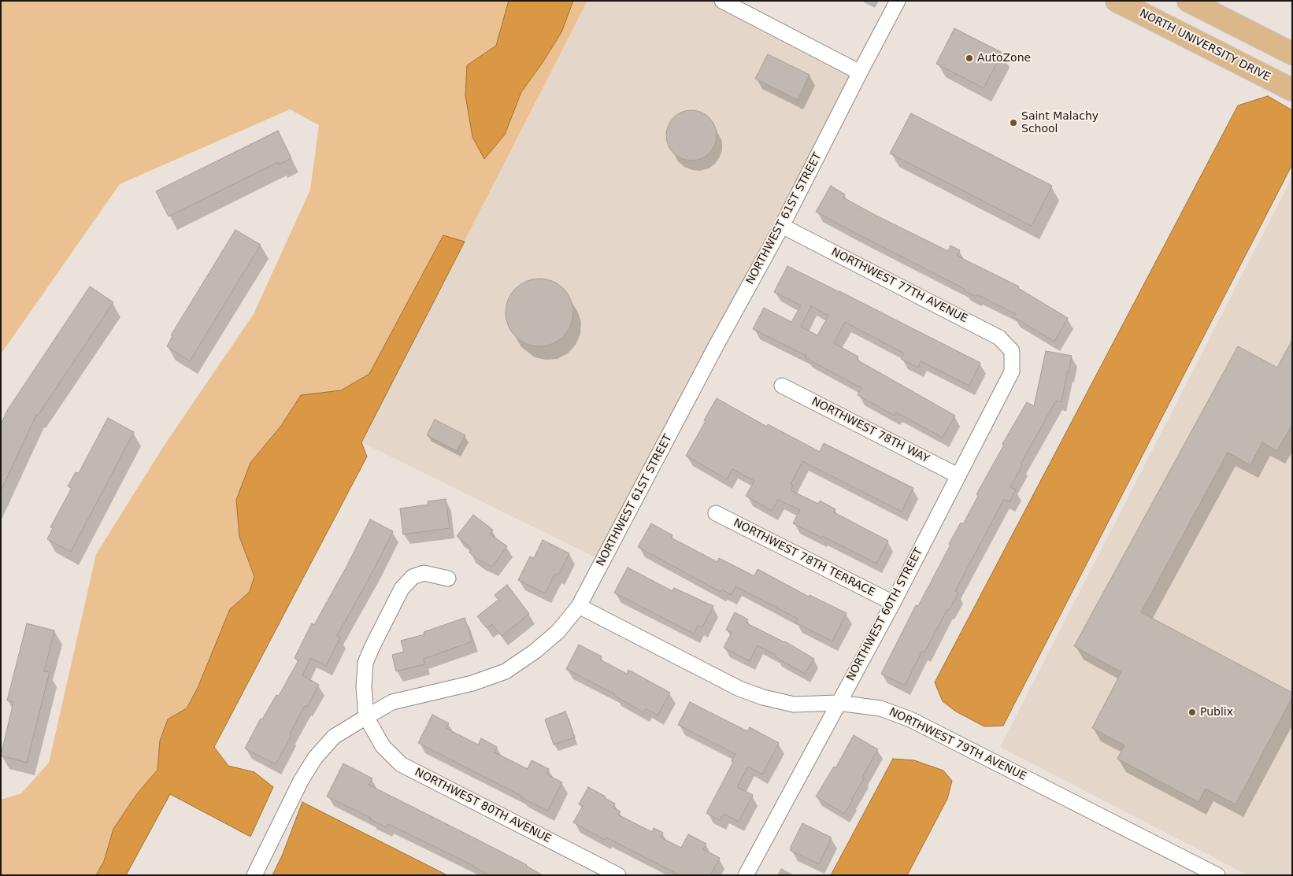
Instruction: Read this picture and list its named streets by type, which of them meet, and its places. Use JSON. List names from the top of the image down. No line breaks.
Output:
{"streets":{"main road":["NORTH UNIVERSITY DRIVE"],"street":["NORTHWEST 61ST STREET","NORTHWEST 77TH AVENUE","NORTHWEST 78TH WAY","NORTHWEST 78TH TERRACE","NORTHWEST 60TH STREET","NORTHWEST 79TH AVENUE","NORTHWEST 80TH AVENUE"]},"crossings":[["NORTHWEST 61ST STREET","NORTHWEST 77TH AVENUE"],["NORTHWEST 61ST STREET","NORTHWEST 79TH AVENUE"],["NORTHWEST 61ST STREET","NORTHWEST 80TH AVENUE"],["NORTHWEST 77TH AVENUE","NORTHWEST 60TH STREET"],["NORTHWEST 78TH WAY","NORTHWEST 60TH STREET"],["NORTHWEST 78TH TERRACE","NORTHWEST 60TH STREET"],["NORTHWEST 60TH STREET","NORTHWEST 79TH AVENUE"]],"places":["AutoZone","Saint Malachy School","Publix"]}
